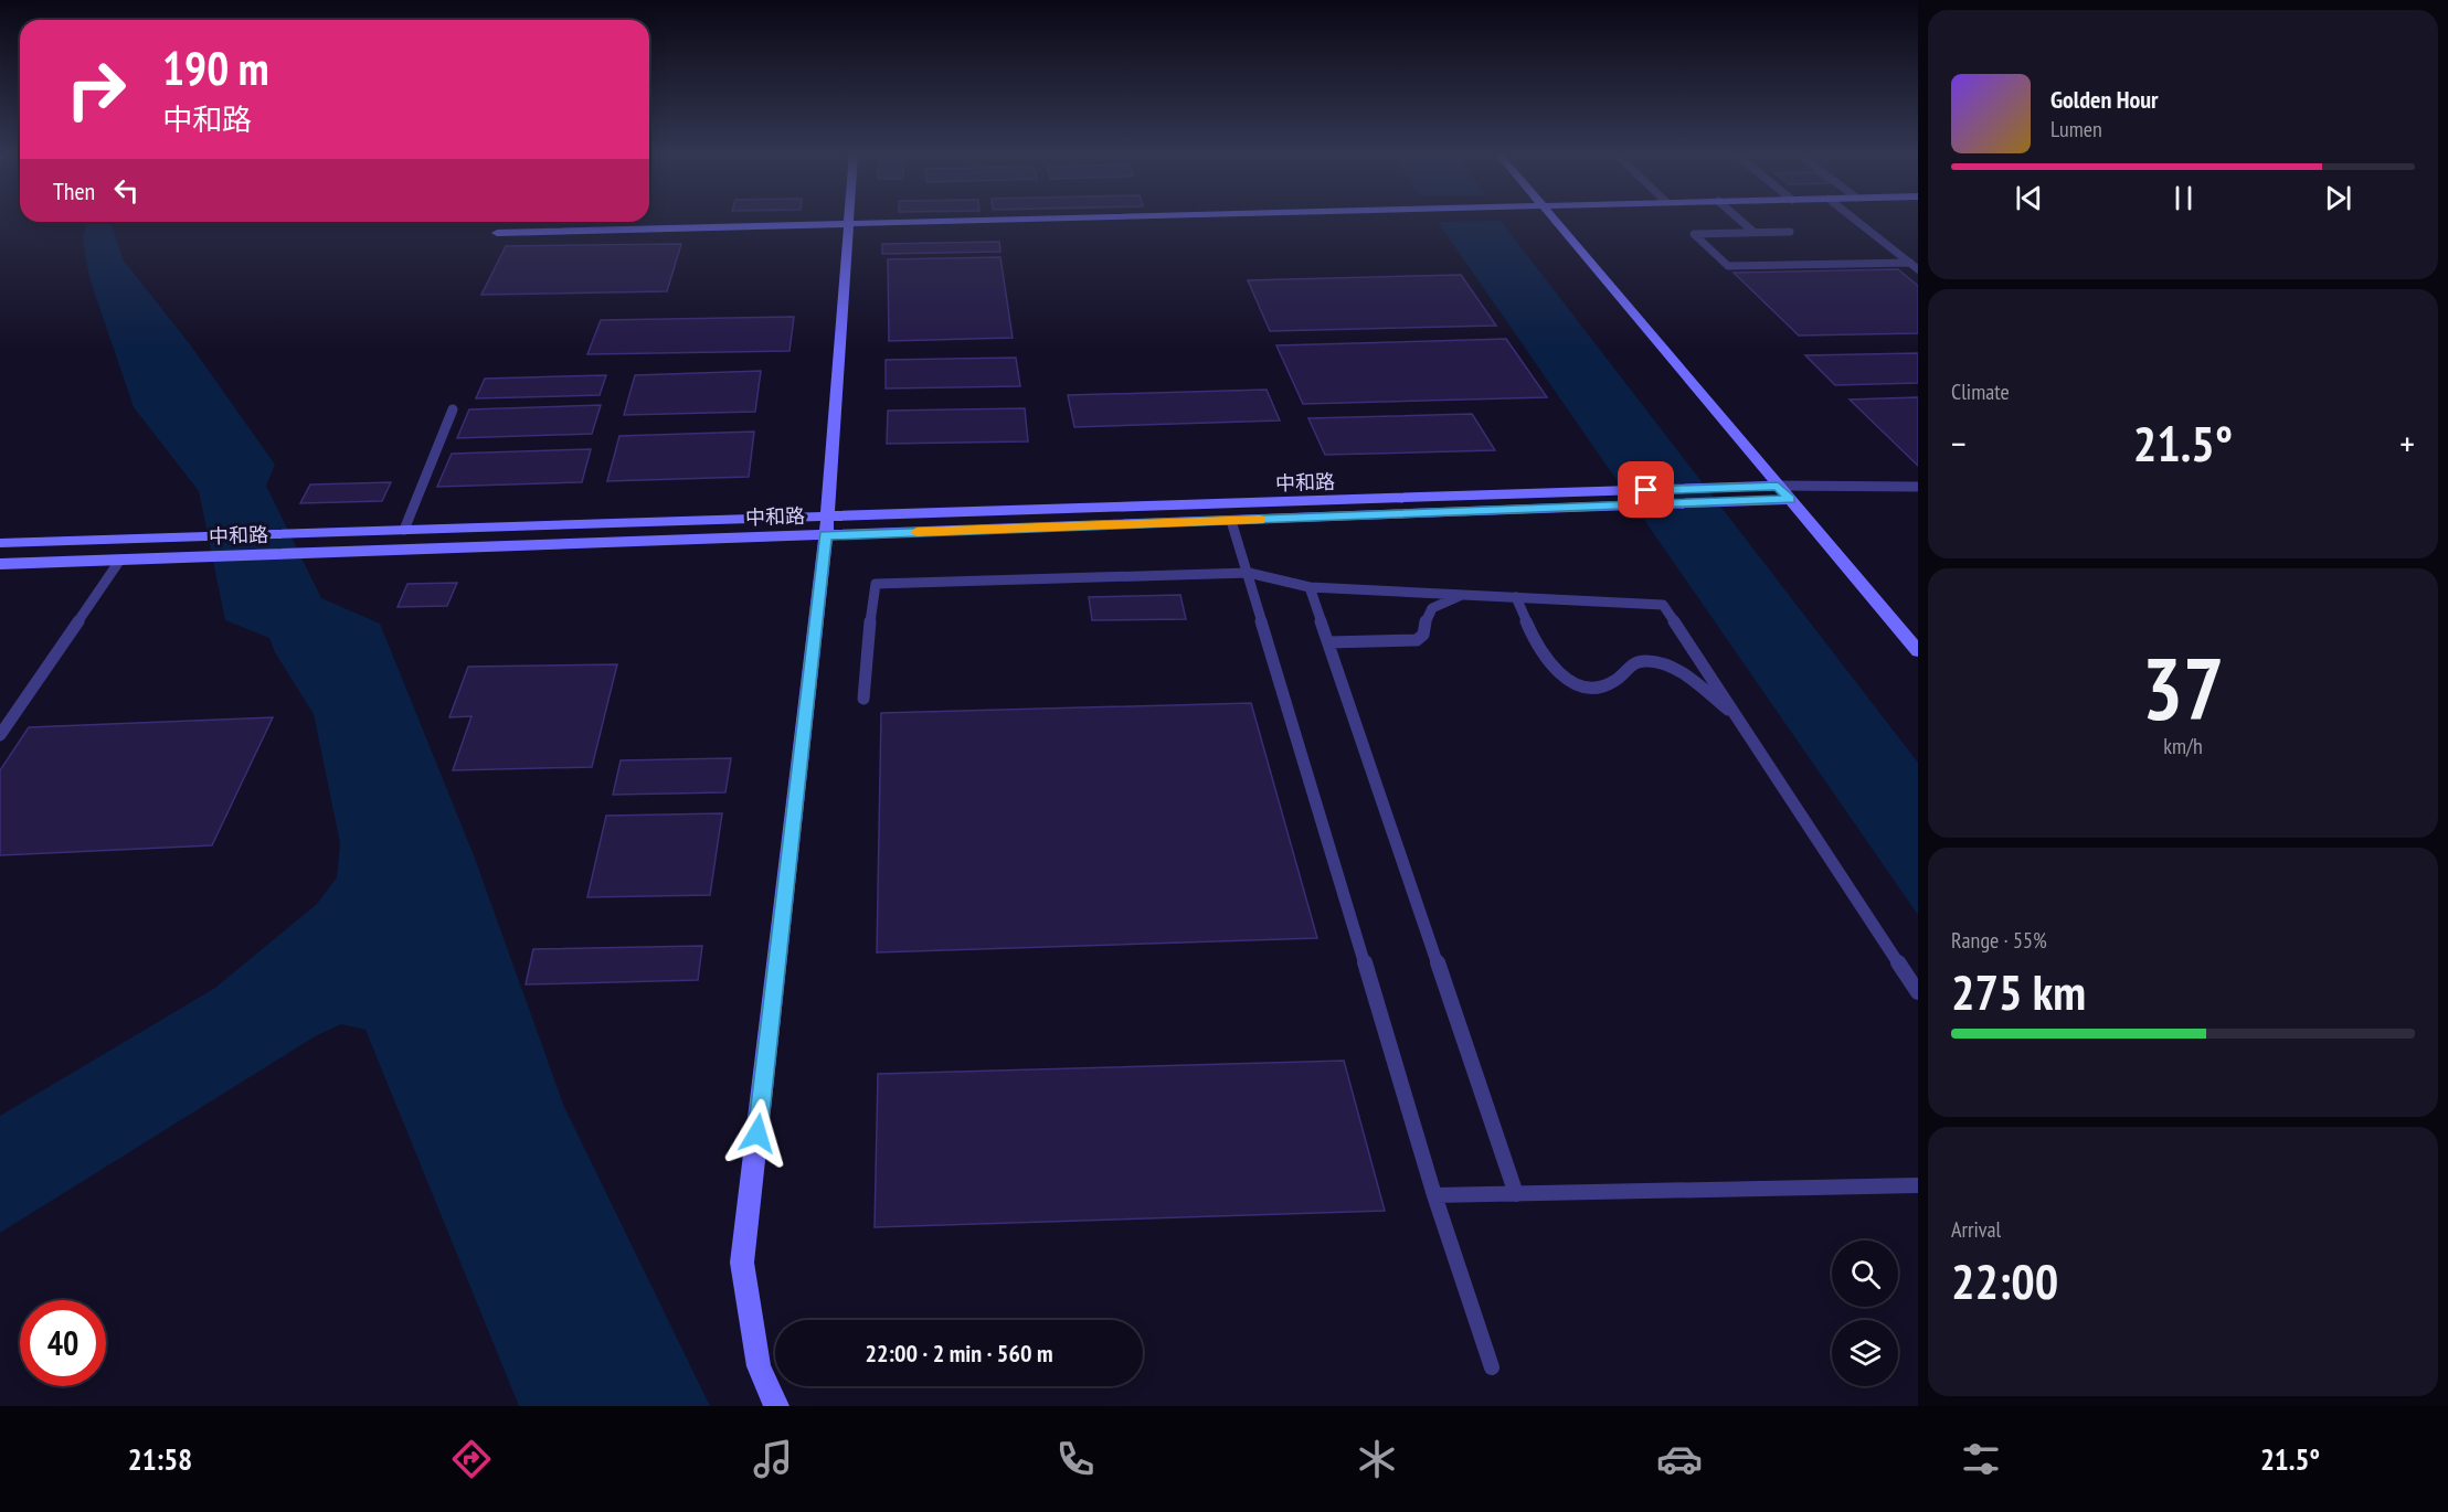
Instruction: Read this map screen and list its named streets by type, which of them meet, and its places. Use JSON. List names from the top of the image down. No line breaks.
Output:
{"streets":{"main road":["中和路"]},"page":{"turn":["190 m","中和路"],"song":["Golden Hour","Lumen"],"then":"Then","tile":["Climate",["37","km/h"],["Range · 55%","275 km"],["Arrival","22:00"]],"heat":["−","21.5°","+"],"limit":"40","trip":"22:00 · 2 min · 560 m","tabs":["21:58","21.5°"]}}
